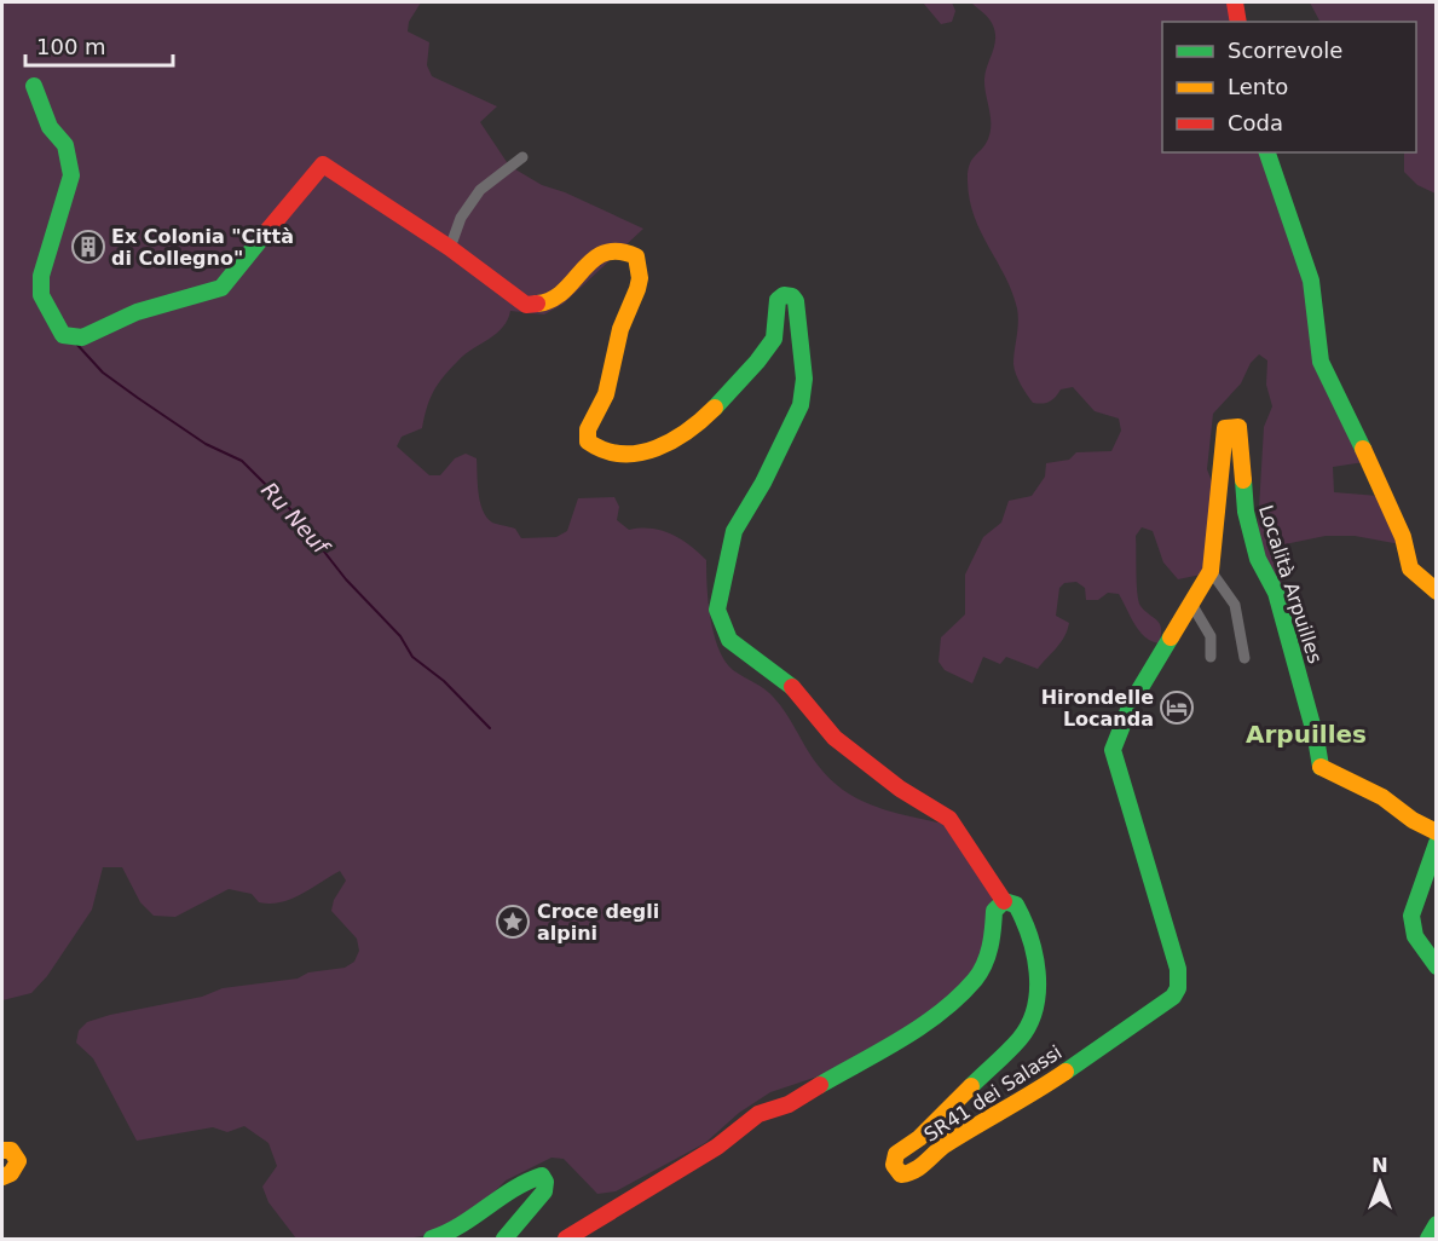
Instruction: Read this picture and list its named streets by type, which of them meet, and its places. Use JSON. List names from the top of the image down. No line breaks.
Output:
{"streets":{"street":["Località Arpuilles","SR41 dei Salassi"]},"crossings":[["Località Arpuilles","SR41 dei Salassi"]],"districts":["Arpuilles"],"water":["Ru Neuf"],"places":{"building":["Ex Colonia \"Città di Collegno\""],"hotel":["Hirondelle Locanda"],"place":["Croce degli alpini"]},"legend":["Scorrevole","Lento","Coda"],"scale_bar":"100 m","north":"top"}
